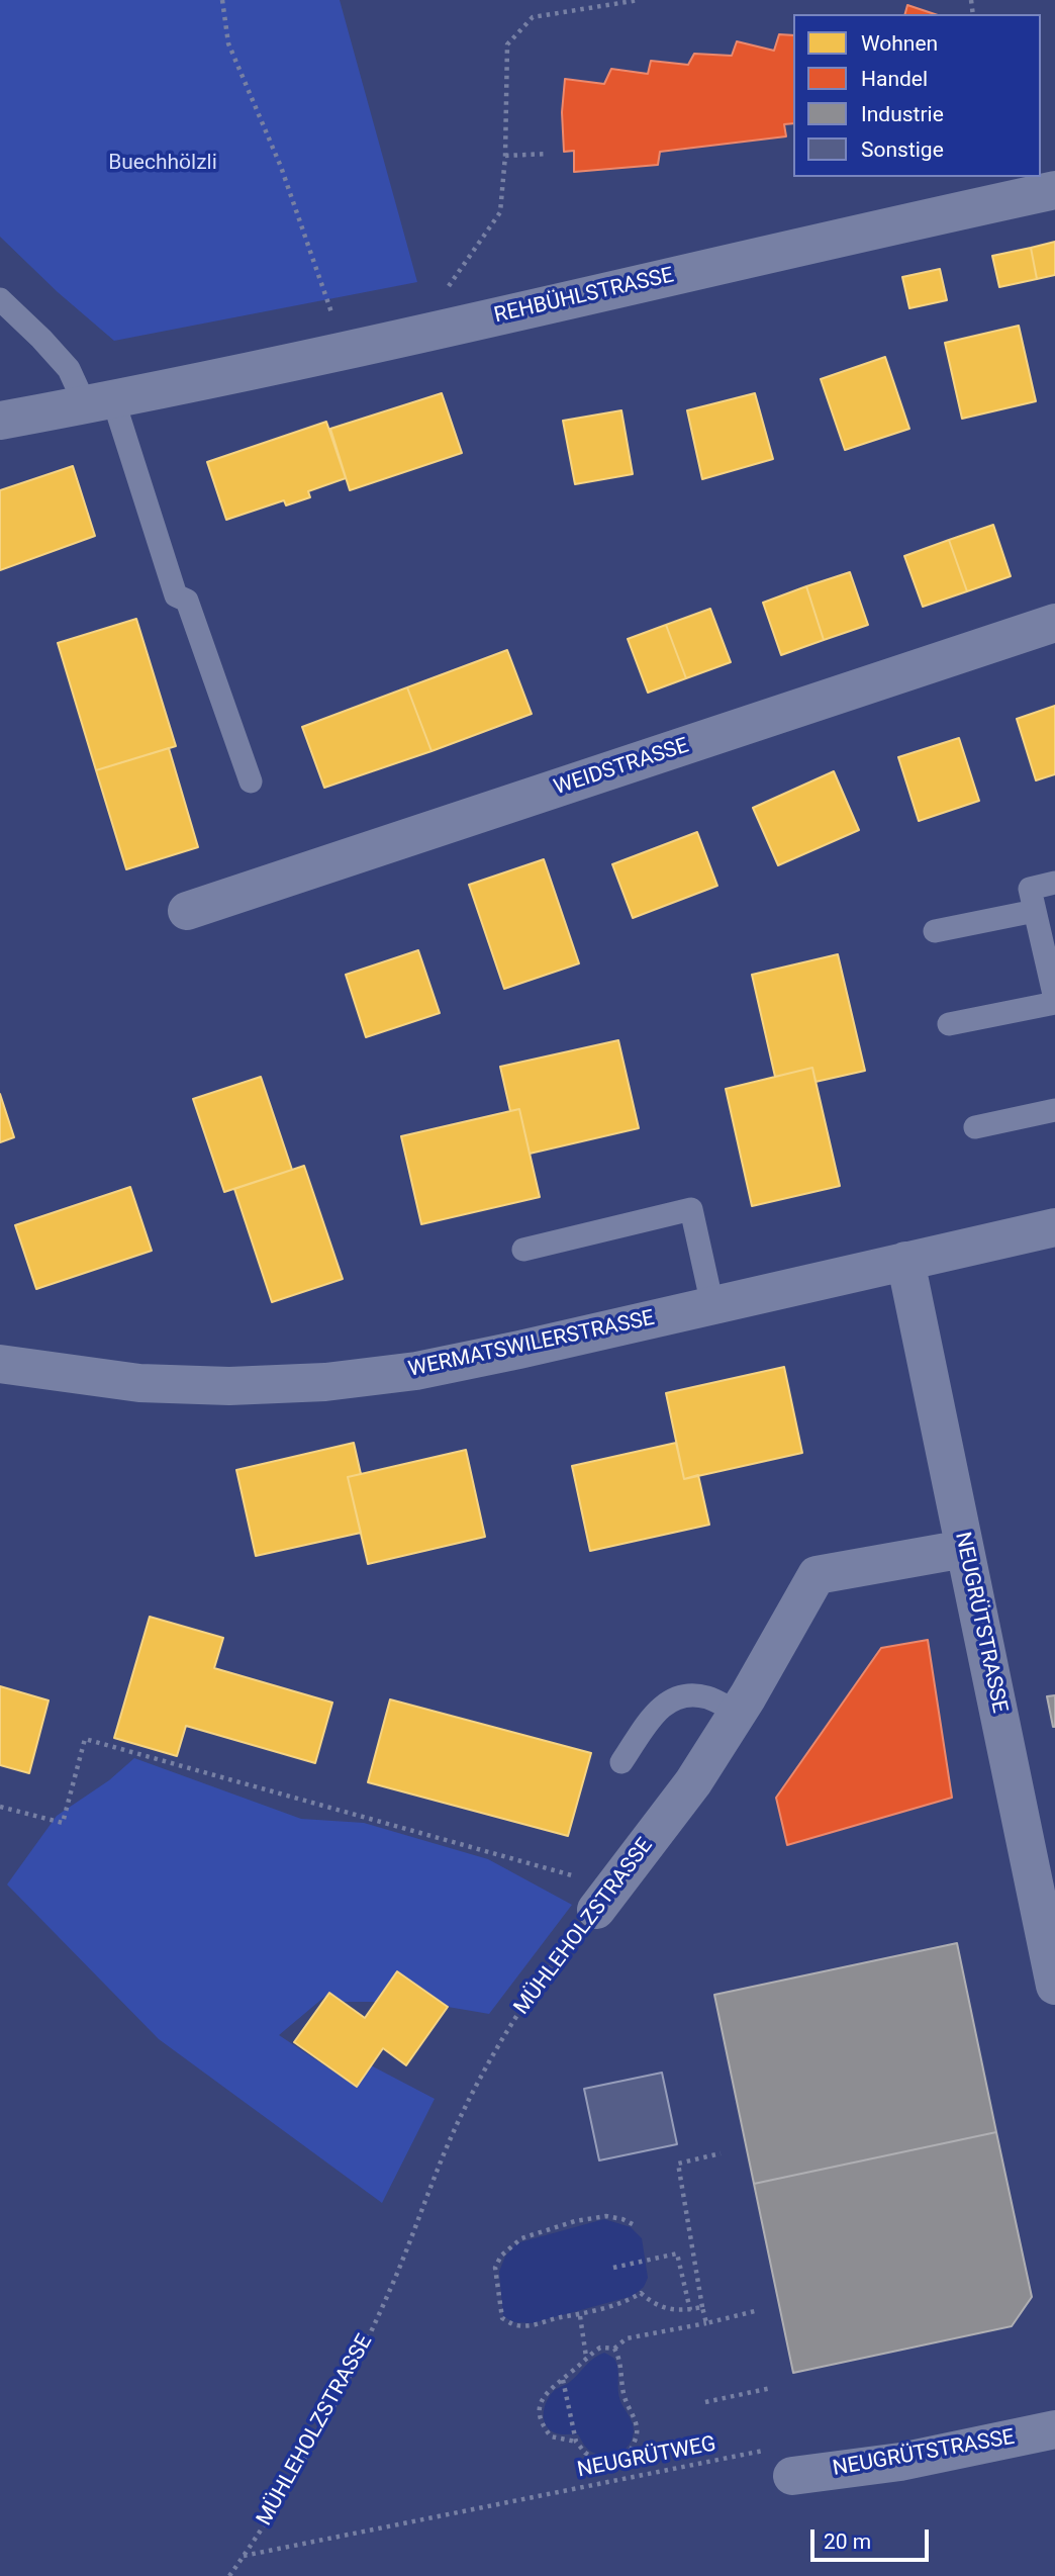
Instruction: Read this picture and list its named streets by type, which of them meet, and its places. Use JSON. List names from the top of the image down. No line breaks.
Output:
{"streets":{"street":["REHBÜHLSTRASSE","WEIDSTRASSE","WERMATSWILERSTRASSE","NEUGRÜTSTRASSE","MÜHLEHOLZSTRASSE"],"path":["NEUGRÜTWEG"]},"crossings":[["WERMATSWILERSTRASSE","NEUGRÜTSTRASSE"],["NEUGRÜTSTRASSE","MÜHLEHOLZSTRASSE"],["NEUGRÜTSTRASSE","NEUGRÜTWEG"],["MÜHLEHOLZSTRASSE","NEUGRÜTWEG"]],"parks":["Buechhölzli"],"legend":["Wohnen","Handel","Industrie","Sonstige"],"scale_bar":"20 m"}
